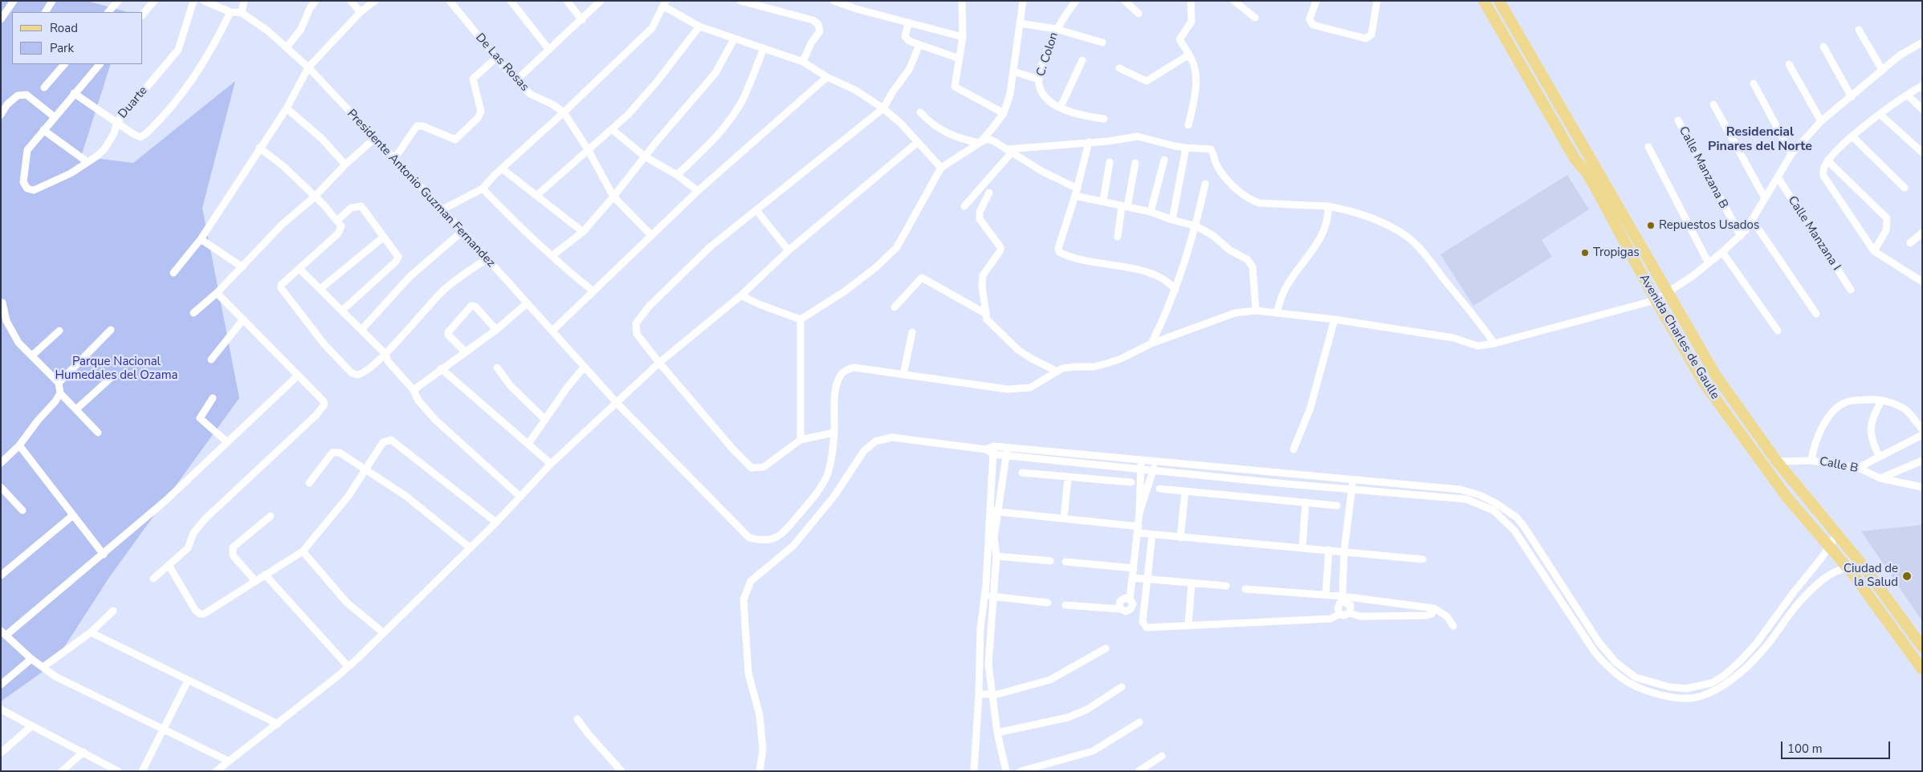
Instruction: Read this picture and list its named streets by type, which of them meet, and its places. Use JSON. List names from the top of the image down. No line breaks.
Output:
{"streets":{"main road":["Avenida Charles de Gaulle"],"street":["C. Colon","De Las Rosas","Duarte","Calle Manzana B","Presidente Antonio Guzman Fernandez","Calle Manzana I","Calle B"]},"crossings":[["Avenida Charles de Gaulle","Calle B"]],"districts":["Residencial Pinares del Norte"],"parks":["Parque Nacional Humedales del Ozama"],"places":["Repuestos Usados","Tropigas","Ciudad de la Salud"],"legend":["Road","Park"],"scale_bar":"100 m"}
